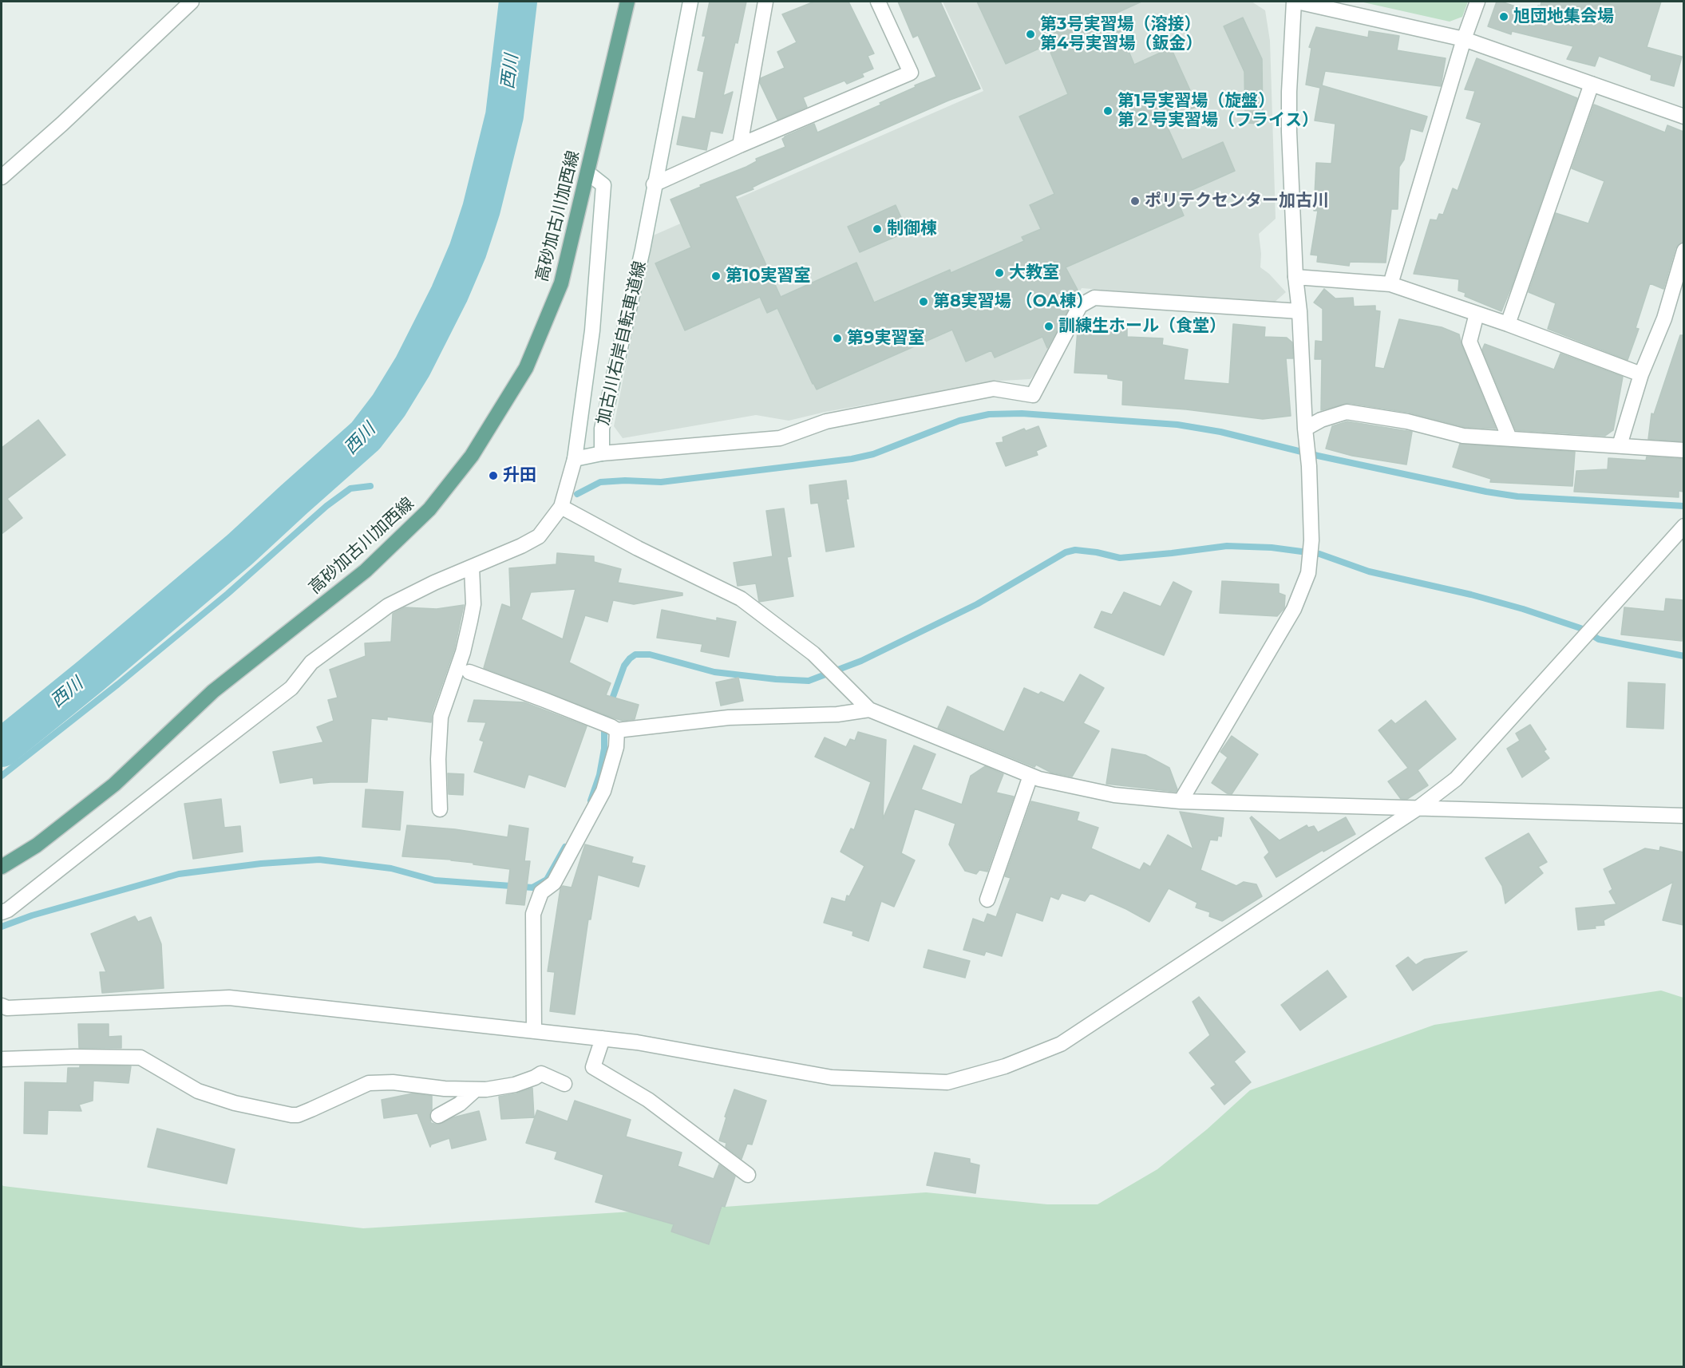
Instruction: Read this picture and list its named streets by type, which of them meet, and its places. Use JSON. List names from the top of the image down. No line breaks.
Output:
{"streets":{"main road":["高砂加古川加西線"],"street":["加古川右岸自転車道線"]},"crossings":[["高砂加古川加西線","加古川右岸自転車道線"]],"water":["西川"],"places":["旭団地集会場","第3号実習場（溶接） 第4号実習場（鈑金）","第1号実習場（旋盤） 第２号実習場（フライス）","ポリテクセンター加古川","制御棟","大教室","第10実習室","第8実習場 （OA棟）","訓練生ホール（食堂）","第9実習室","升田"]}
